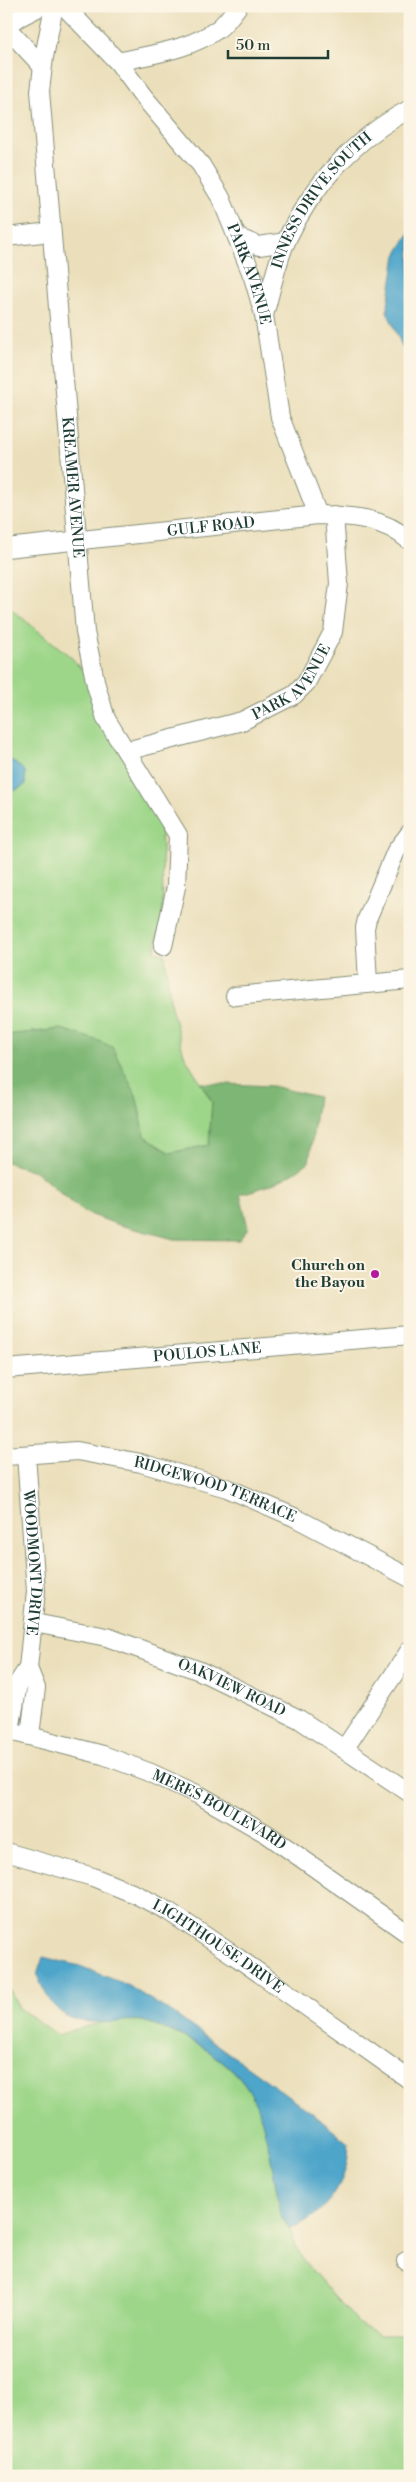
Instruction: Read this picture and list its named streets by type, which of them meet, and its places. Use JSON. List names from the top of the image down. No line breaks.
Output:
{"streets":{"street":["INNESS DRIVE SOUTH","PARK AVENUE","KREAMER AVENUE","GULF ROAD","POULOS LANE","RIDGEWOOD TERRACE","WOODMONT DRIVE","OAKVIEW ROAD","MERES BOULEVARD","LIGHTHOUSE DRIVE"]},"crossings":[["INNESS DRIVE SOUTH","PARK AVENUE"],["PARK AVENUE","KREAMER AVENUE"],["PARK AVENUE","GULF ROAD"],["KREAMER AVENUE","GULF ROAD"],["RIDGEWOOD TERRACE","WOODMONT DRIVE"],["WOODMONT DRIVE","OAKVIEW ROAD"],["WOODMONT DRIVE","MERES BOULEVARD"]],"places":["Church on the Bayou"],"scale_bar":"50 m"}
